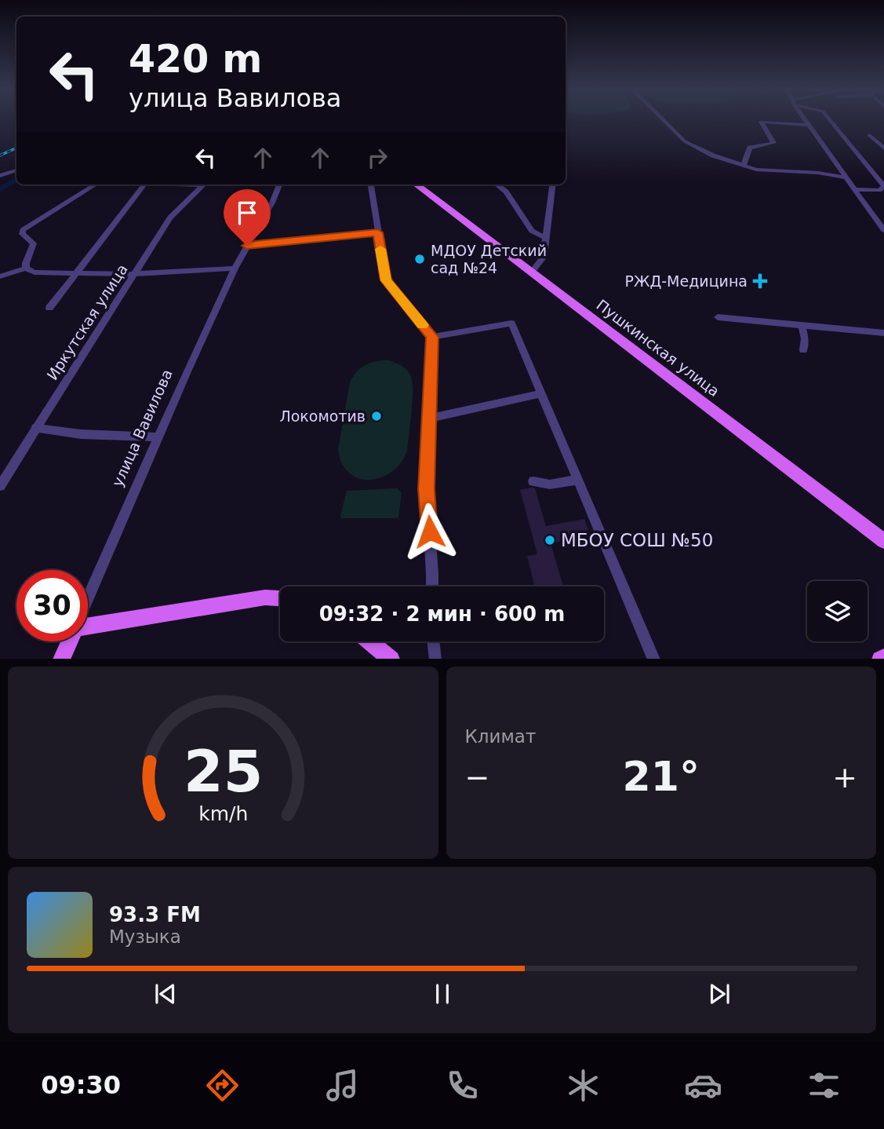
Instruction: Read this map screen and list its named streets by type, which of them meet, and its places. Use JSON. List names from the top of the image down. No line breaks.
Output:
{"streets":{"main road":["Пушкинская улица","улица Вавилова"],"street":["Иркутская улица"]},"places":{"other":["МДОУ Детский сад №24","Локомотив","МБОУ СОШ №50"],"health":["РЖД-Медицина"]},"page":{"turn":["420 m","улица Вавилова"],"limit":"30","trip":"09:32 · 2 мин · 600 m","tile":"Климат","heat":["−","21°","+"],"song":["93.3 FM","Музыка"],"tabs":"09:30","gauge":["25","km/h"]}}
